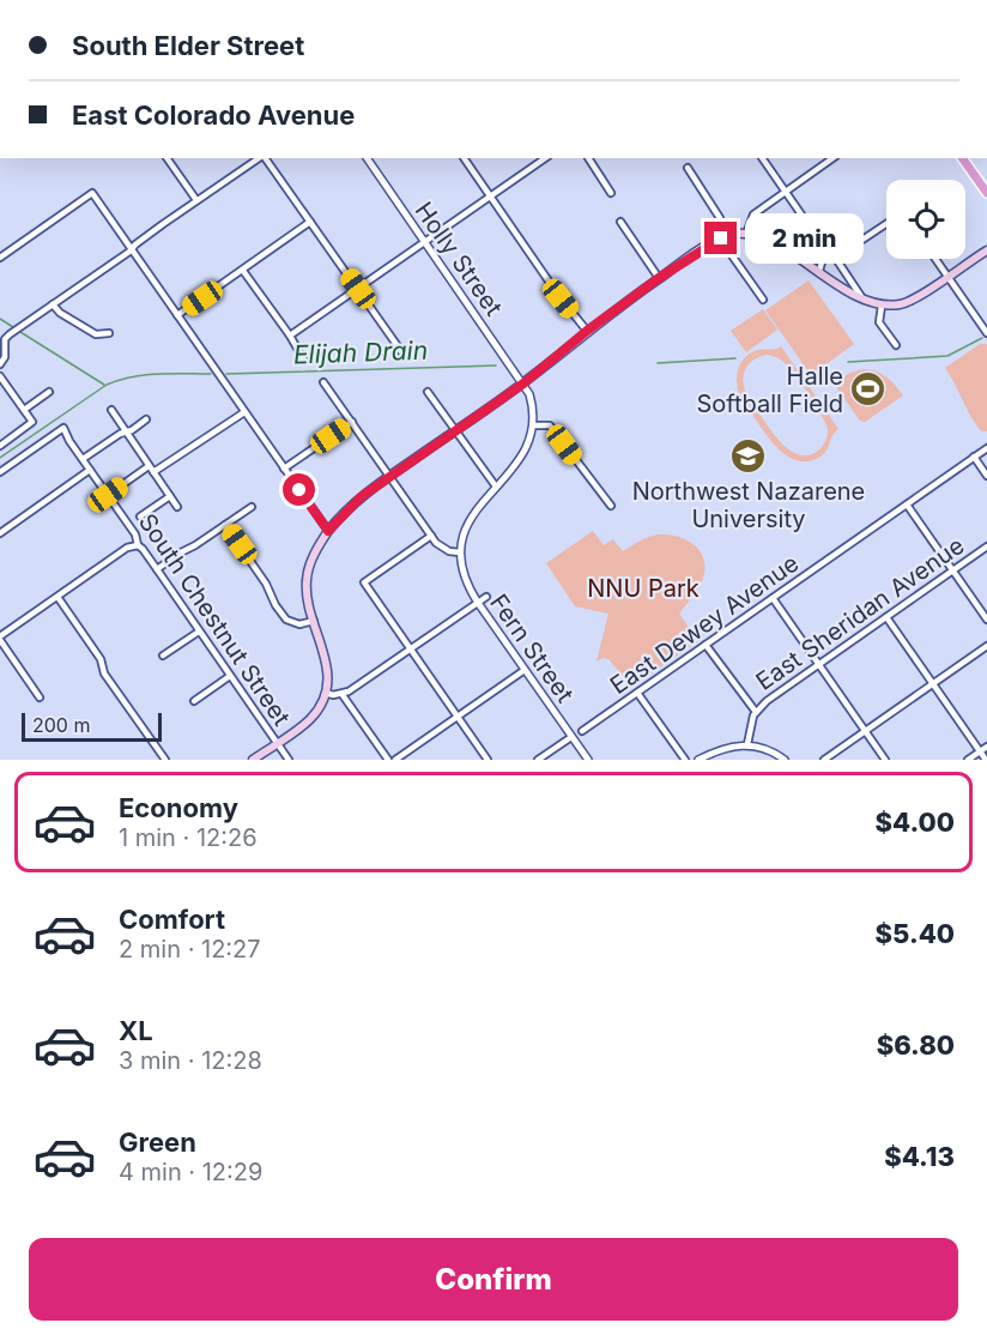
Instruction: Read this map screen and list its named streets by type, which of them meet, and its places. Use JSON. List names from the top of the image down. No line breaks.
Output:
{"streets":{"street":["Holly Street","East Sheridan Avenue","South Chestnut Street","East Dewey Avenue","Fern Street"]},"water":["Elijah Drain"],"parks":["NNU Park"],"places":{"sports":["Halle Softball Field"],"school or university":["Northwest Nazarene University"]},"scale_bar":"200 m","page":{"banner":["South Elder Street","East Colorado Avenue"],"bubble":"2 min","scale":"200 m","list":[{"name":"Economy","note":"1 min · 12:26","value":"$4.00"},{"name":"Comfort","note":"2 min · 12:27","value":"$5.40"},{"name":"XL","note":"3 min · 12:28","value":"$6.80"},{"name":"Green","note":"4 min · 12:29","value":"$4.13"}],"buttons":"Confirm"}}
